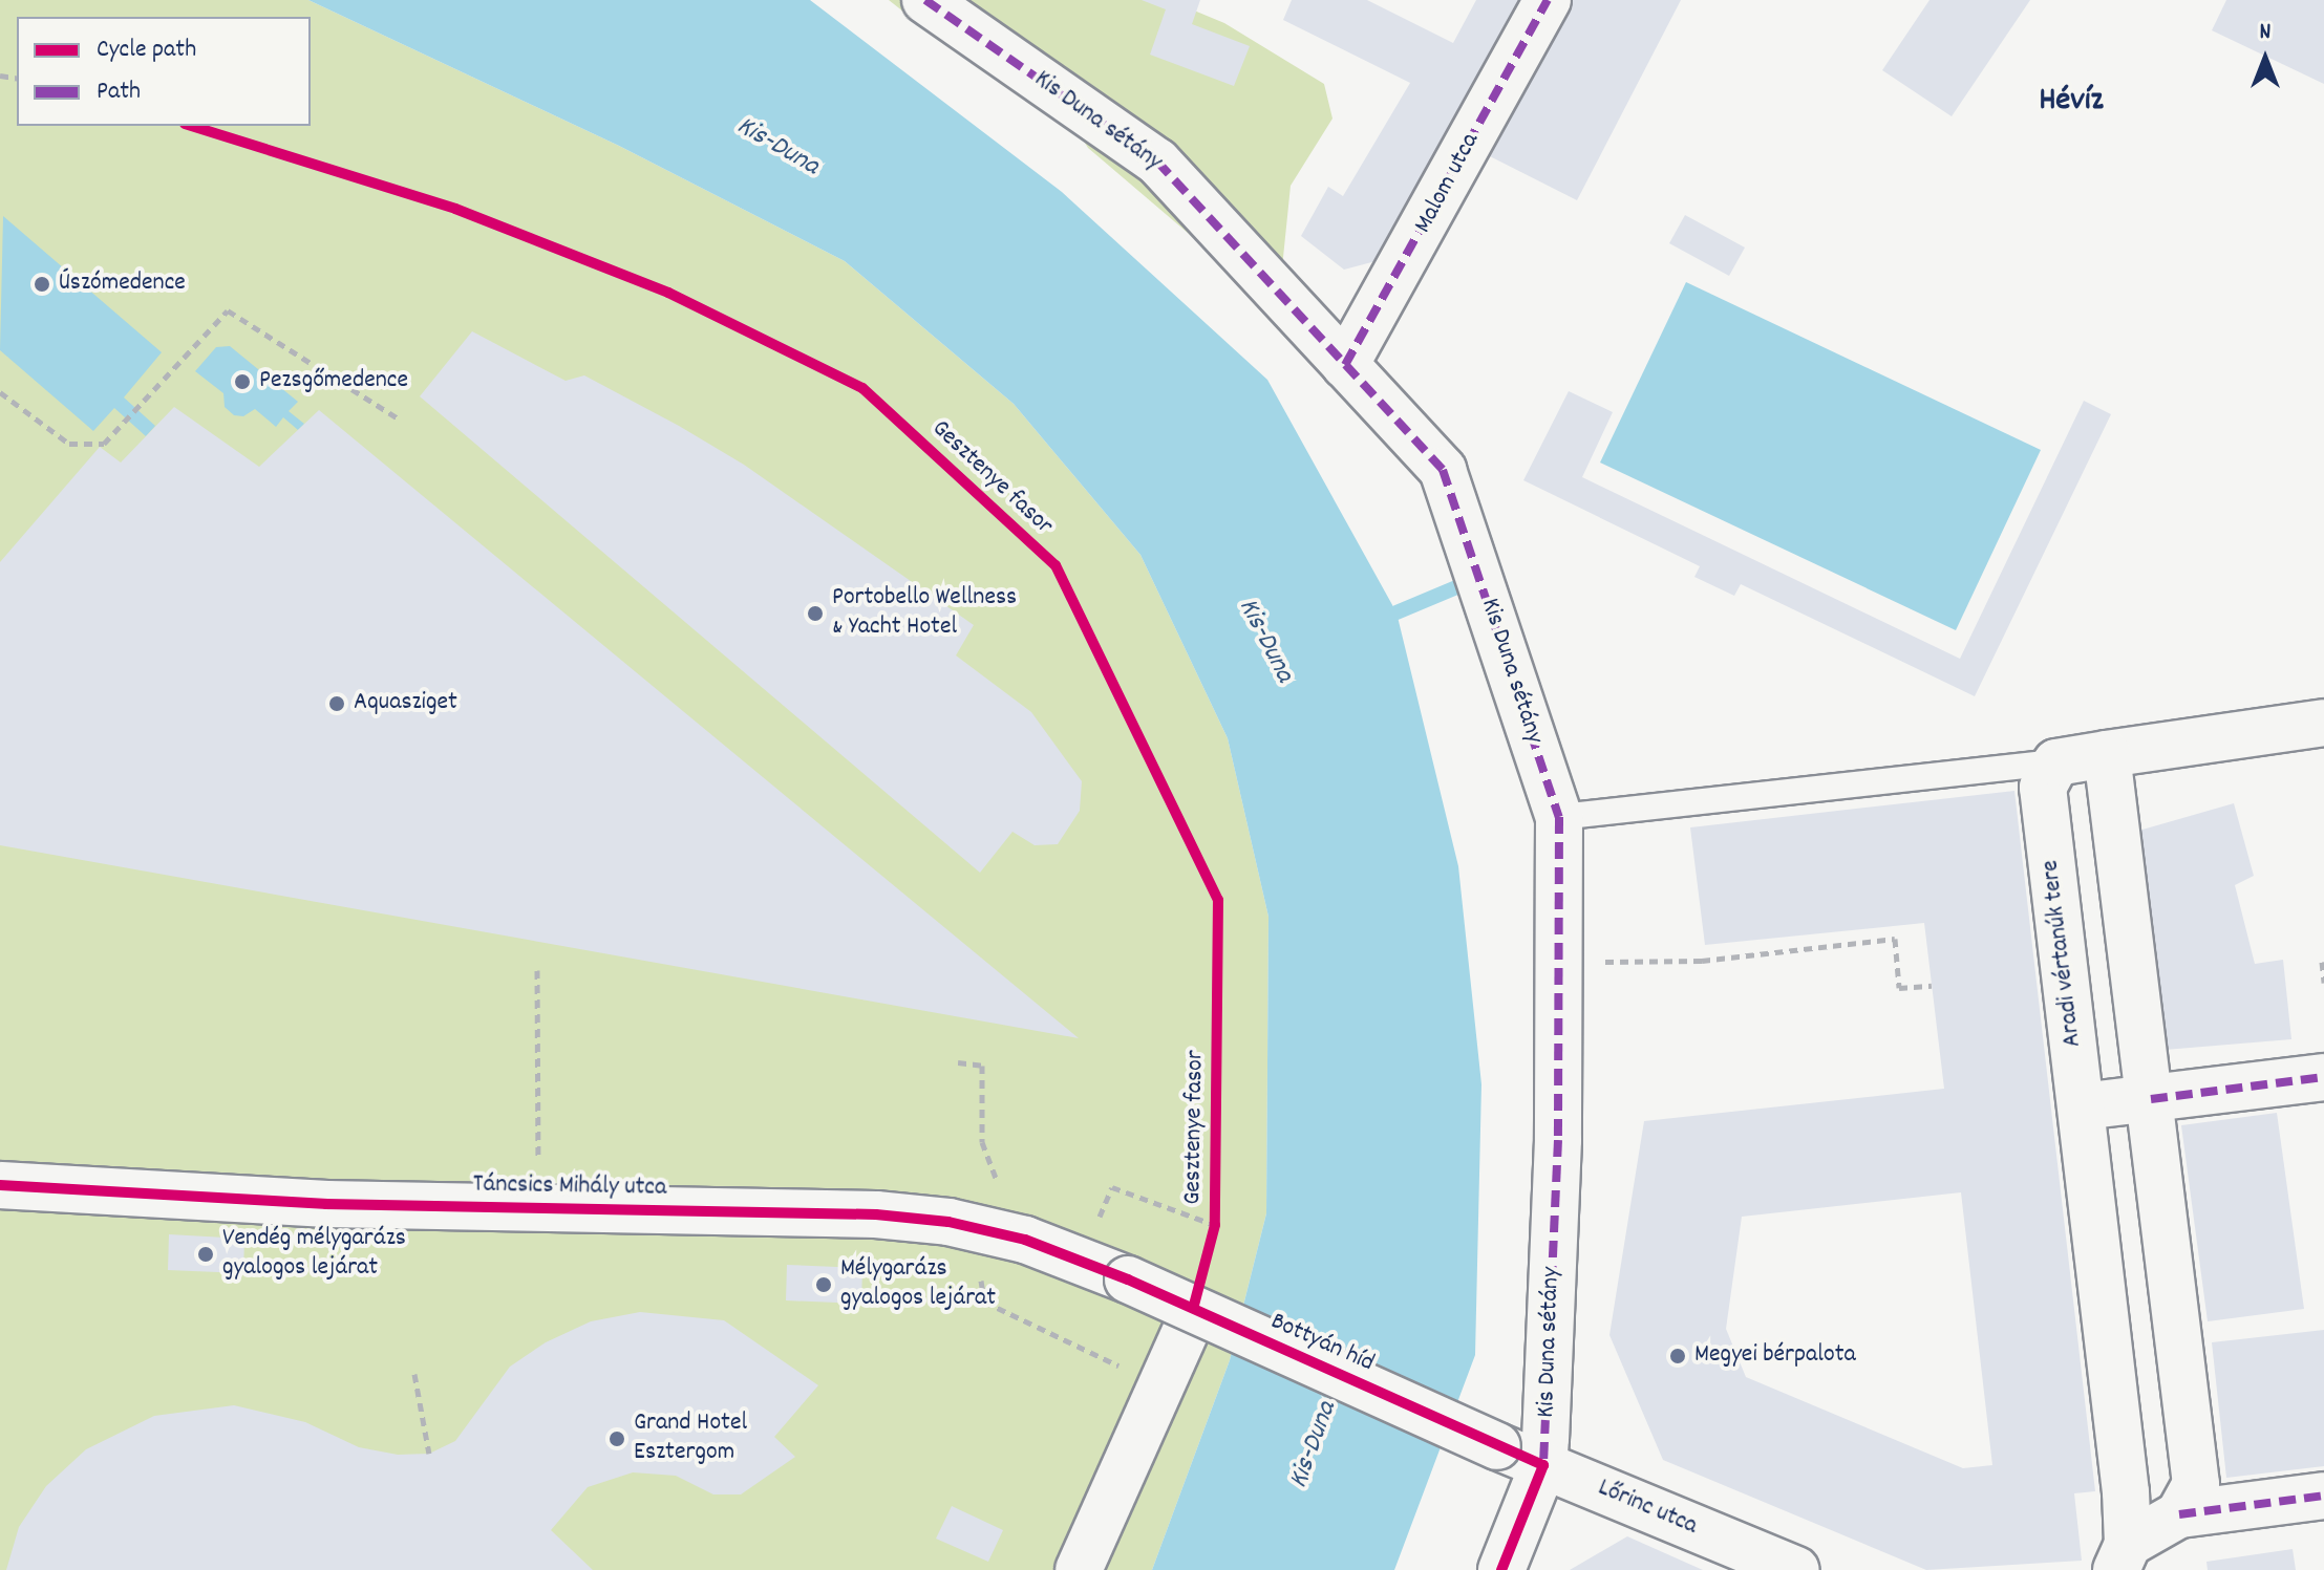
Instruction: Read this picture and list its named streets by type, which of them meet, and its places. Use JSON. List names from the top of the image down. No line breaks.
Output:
{"streets":{"street":["Kis Duna sétány","Malom utca","Aradi vértanúk tere","Táncsics Mihály utca","Bottyán híd","Lőrinc utca"],"cycle path":["Gesztenye fasor"]},"crossings":[["Kis Duna sétány","Malom utca"],["Kis Duna sétány","Lőrinc utca"],["Táncsics Mihály utca","Bottyán híd"],["Bottyán híd","Lőrinc utca"]],"districts":["Hévíz"],"water":["Kis-Duna"],"places":["Úszómedence","Pezsgőmedence","Portobello Wellness & Yacht Hotel","Aquasziget","Vendég mélygarázs gyalogos lejárat","Mélygarázs gyalogos lejárat","Megyei bérpalota","Grand Hotel Esztergom"],"legend":["Cycle path","Path"],"north":"top"}
